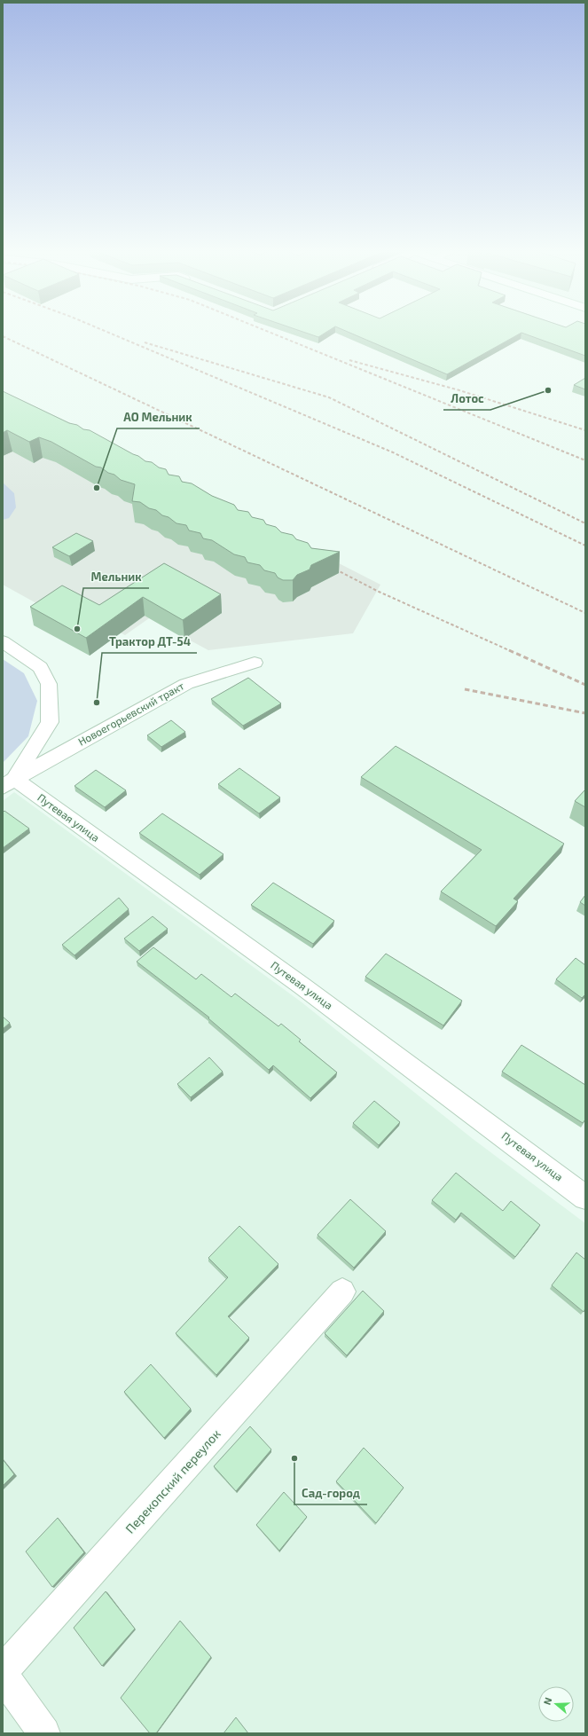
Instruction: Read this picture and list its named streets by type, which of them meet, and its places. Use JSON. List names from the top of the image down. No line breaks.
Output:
{"streets":{"street":["Новоегорьевский тракт","Путевая улица","Перекопский переулок"]},"crossings":[["Новоегорьевский тракт","Путевая улица"]],"places":["Лотос","АО Мельник","Мельник","Трактор ДТ-54","Сад-город"],"north":"left"}
